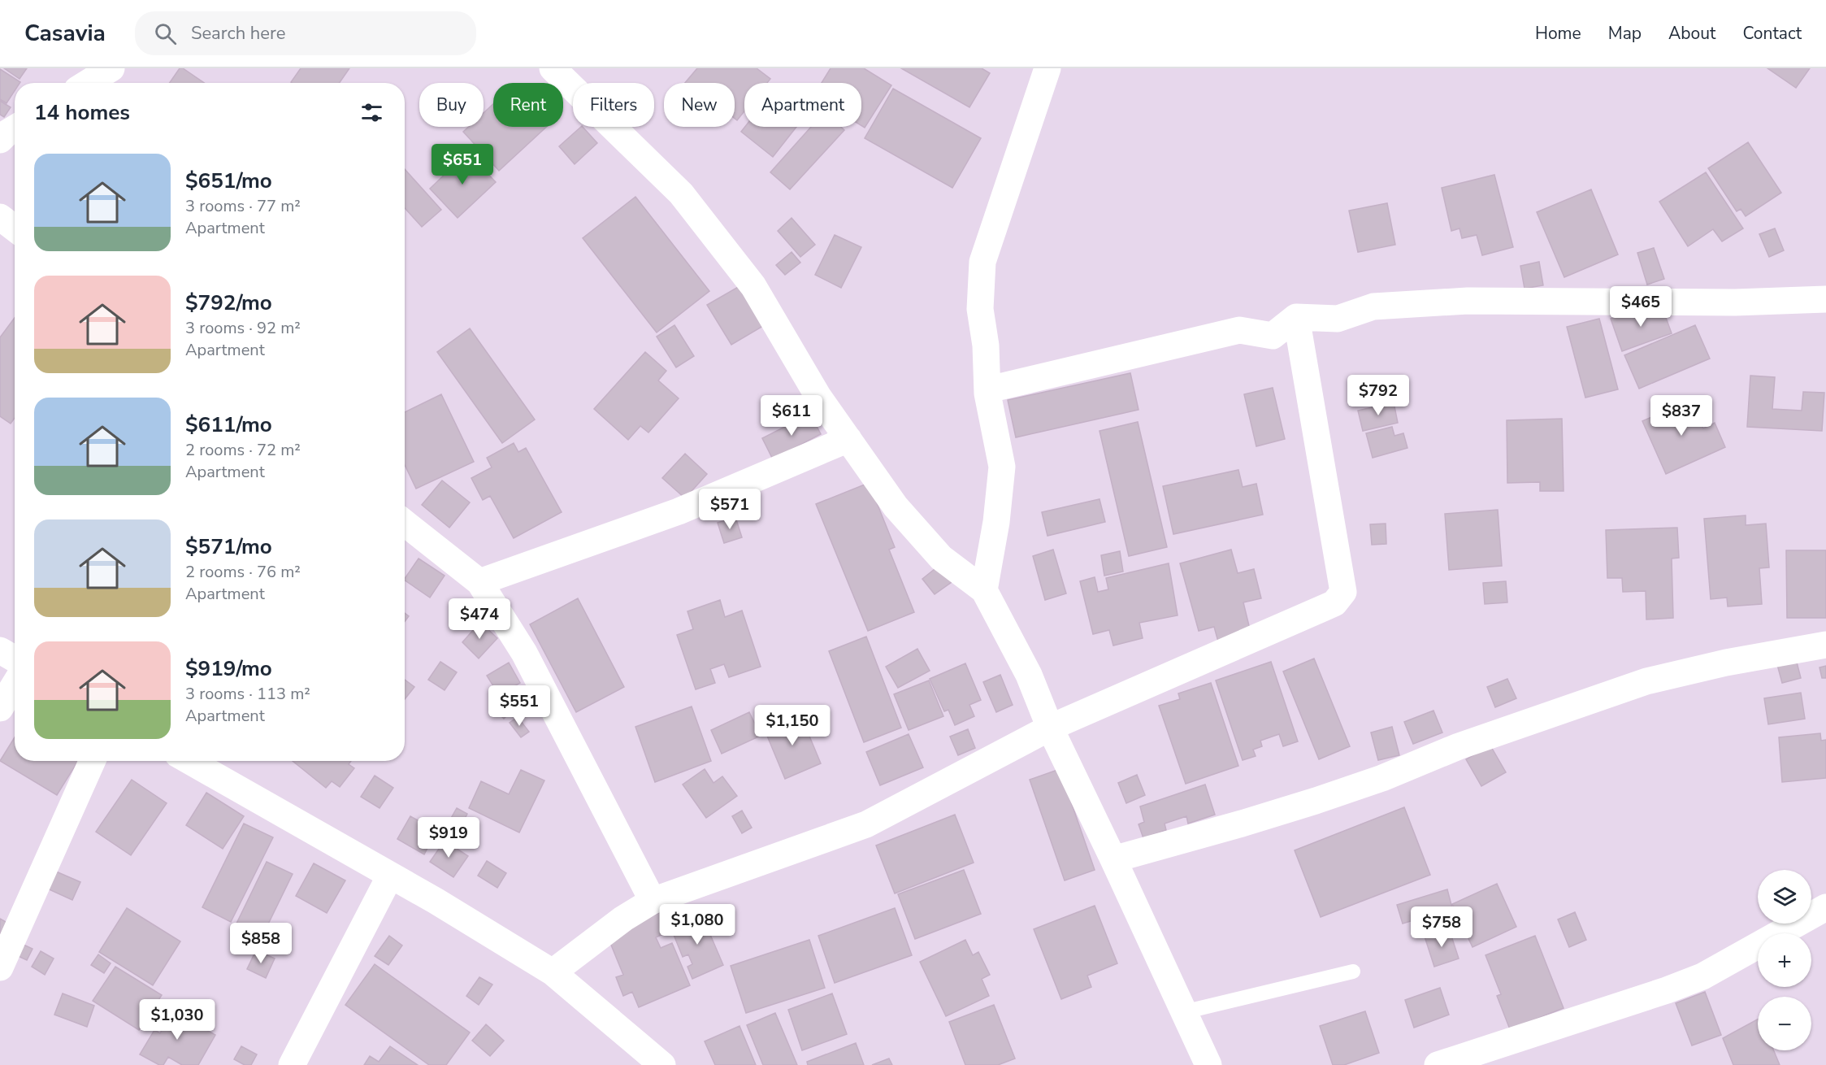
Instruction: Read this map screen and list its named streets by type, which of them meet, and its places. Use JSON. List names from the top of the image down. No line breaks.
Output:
{"page":{"header":"Casavia","search":"Search here","nav":["Home","Map","About","Contact"],"chip":["Buy","Rent","Filters","New","Apartment"],"heading":"14 homes","list":[{"name":"$651/mo","note":"3 rooms · 77 m² · Apartment"},{"name":"$792/mo","note":"3 rooms · 92 m² · Apartment"},{"name":"$611/mo","note":"2 rooms · 72 m² · Apartment"},{"name":"$571/mo","note":"2 rooms · 76 m² · Apartment"},{"name":"$919/mo","note":"3 rooms · 113 m² · Apartment"}],"price":["$651","$465","$792","$611","$837","$571","$474","$551","$1,150","$919","$1,080","$758","$858","$1,030"],"map_buttons":["+","−"]}}
